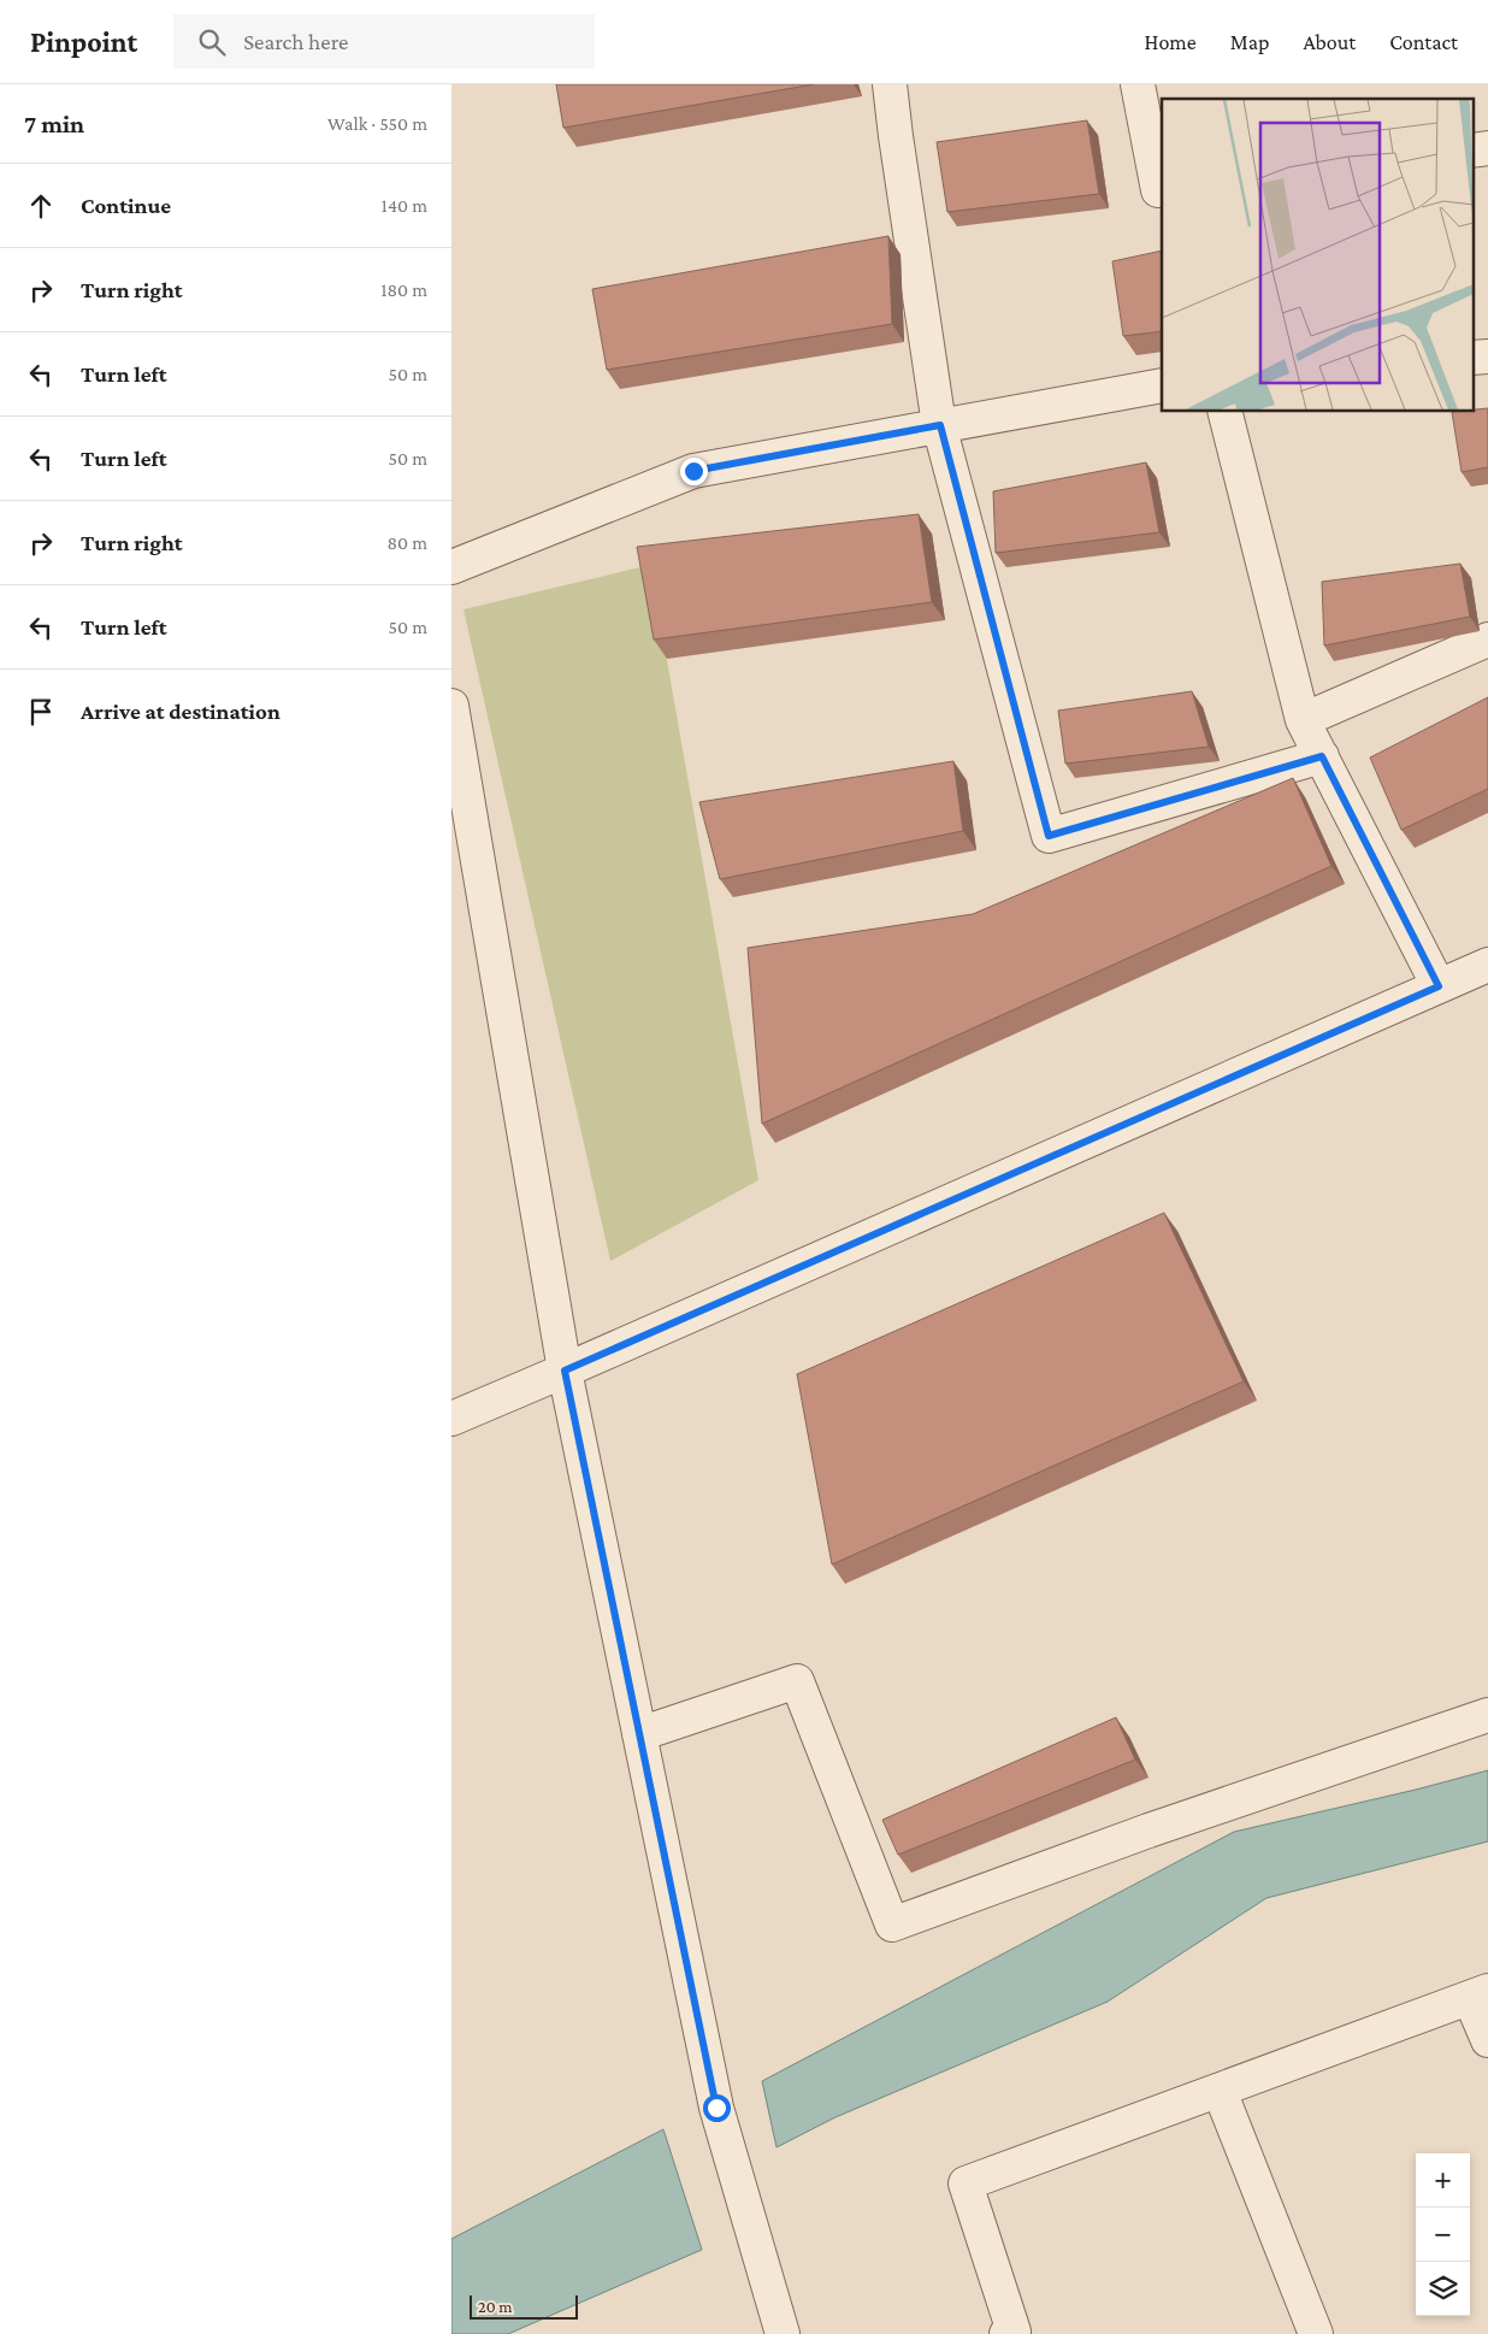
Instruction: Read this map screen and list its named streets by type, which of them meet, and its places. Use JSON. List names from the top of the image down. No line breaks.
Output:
{"scale_bar":"20 m","page":{"header":"Pinpoint","search":"Search here","nav":["Home","Map","About","Contact"],"heading":["7 min","Walk · 550 m"],"list":[["Continue","140 m"],["Turn right","180 m"],["Turn left","50 m"],["Turn left","50 m"],["Turn right","80 m"],["Turn left","50 m"],"Arrive at destination"],"map_buttons":["+","−"],"scale":"20 m"}}
